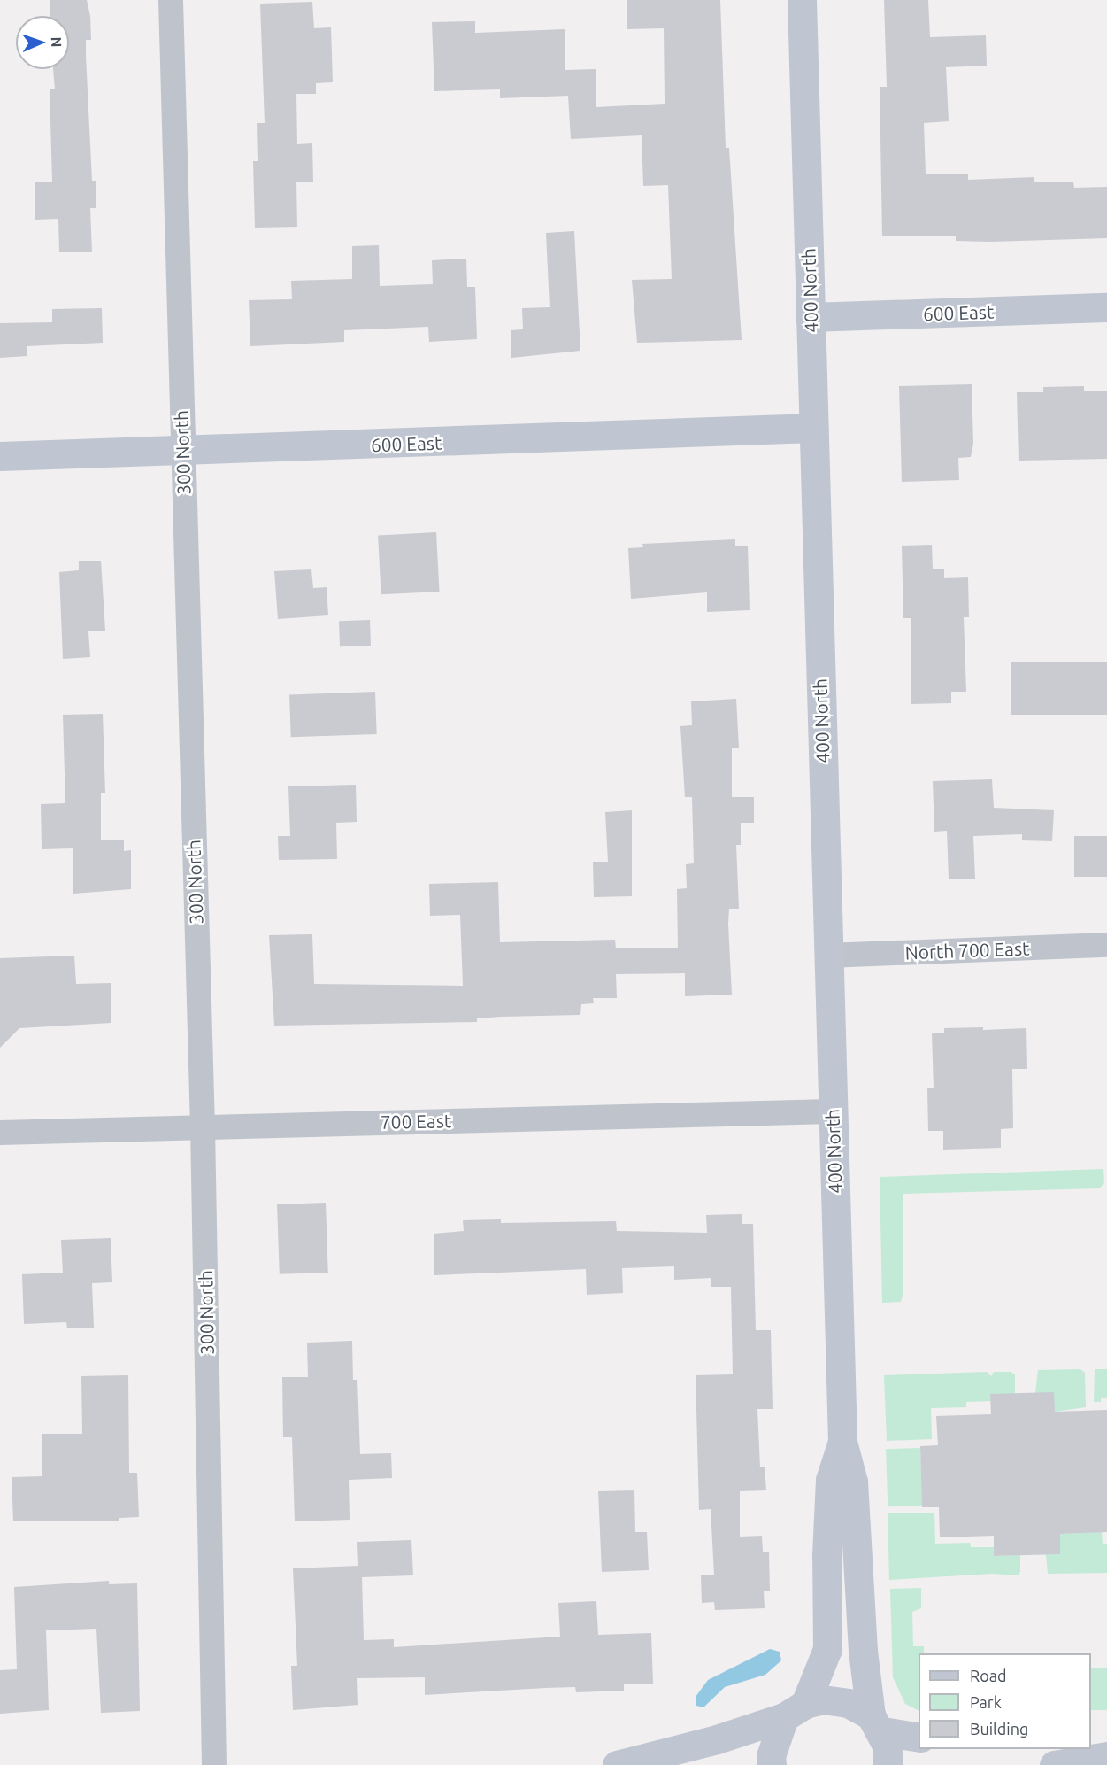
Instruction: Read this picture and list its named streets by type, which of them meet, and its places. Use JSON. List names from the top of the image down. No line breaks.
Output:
{"streets":{"main road":["400 North","600 East"],"street":["300 North","North 700 East","700 East"]},"crossings":[["400 North","600 East"],["400 North","North 700 East"],["400 North","700 East"],["600 East","300 North"],["300 North","700 East"]],"legend":["Road","Park","Building"],"north":"right"}
